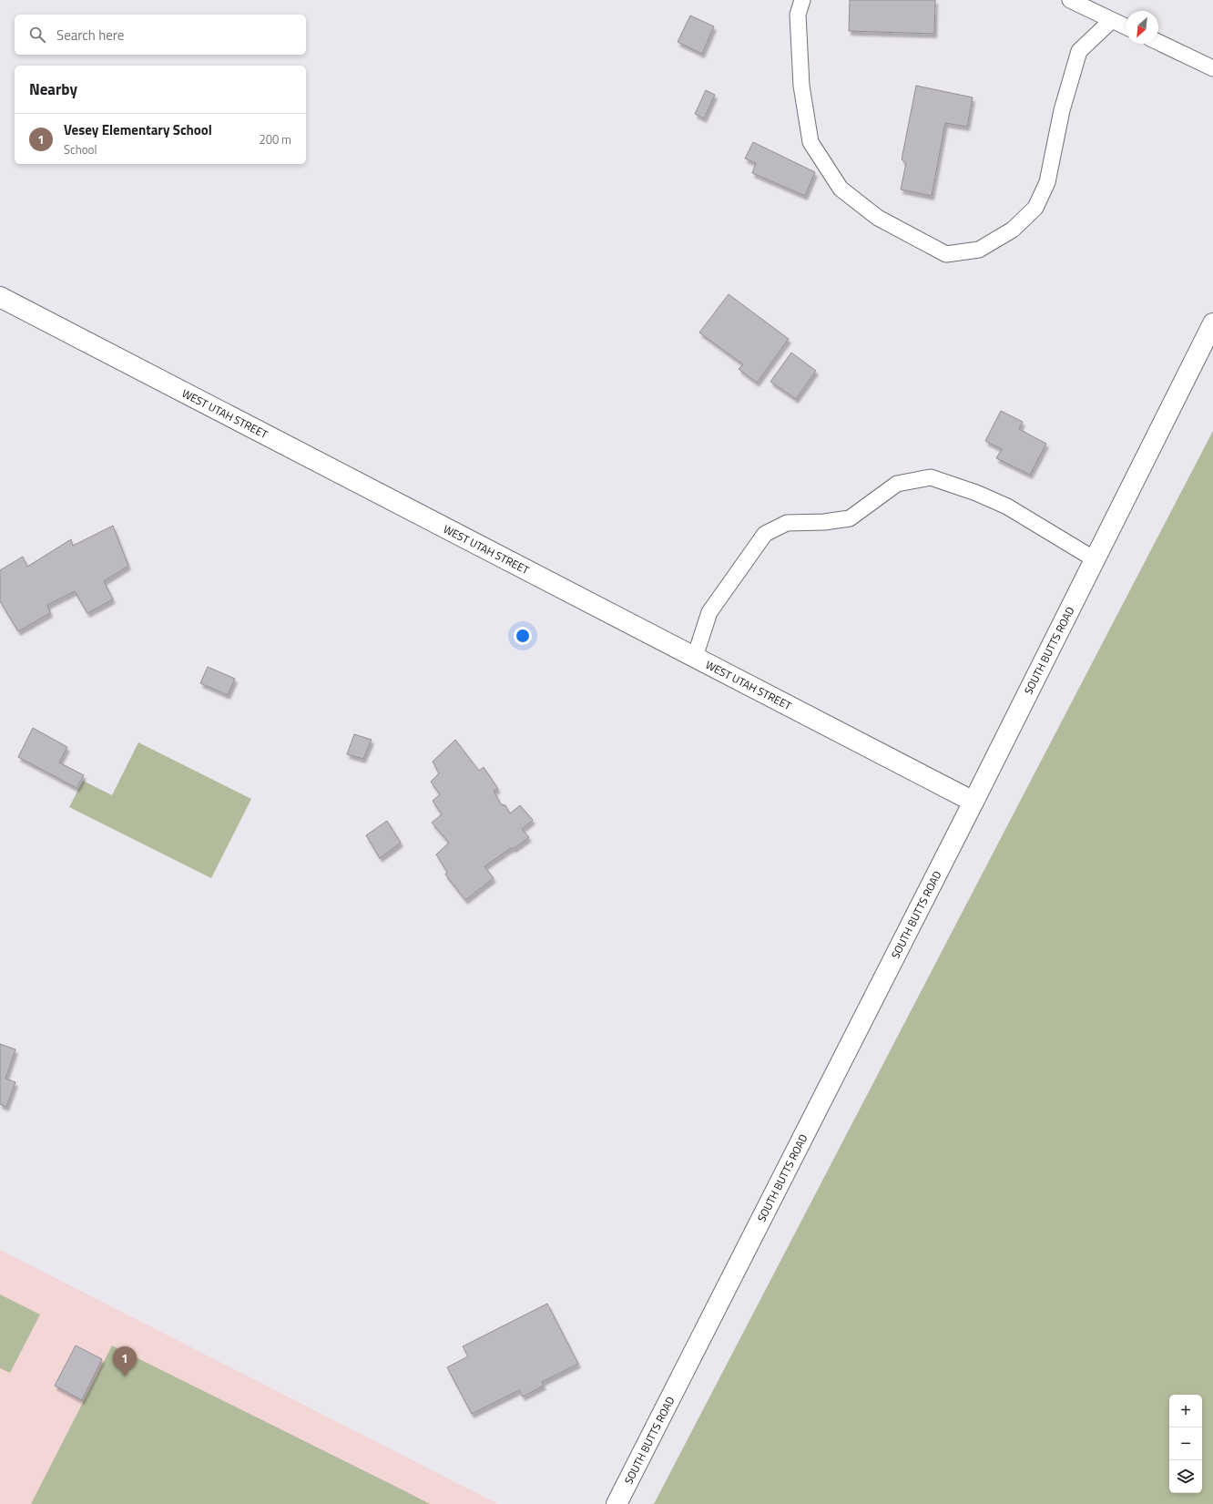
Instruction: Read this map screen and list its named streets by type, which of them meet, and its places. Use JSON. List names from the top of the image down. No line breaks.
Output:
{"streets":{"street":["WEST UTAH STREET","SOUTH BUTTS ROAD"]},"crossings":[["WEST UTAH STREET","SOUTH BUTTS ROAD"]],"north":"bottom left","page":{"search":"Search here","heading":"Nearby","list":[{"mark":"1","name":"Vesey Elementary School","note":"School","value":"200 m"}],"pins":"1","map_buttons":["+","−"]}}
